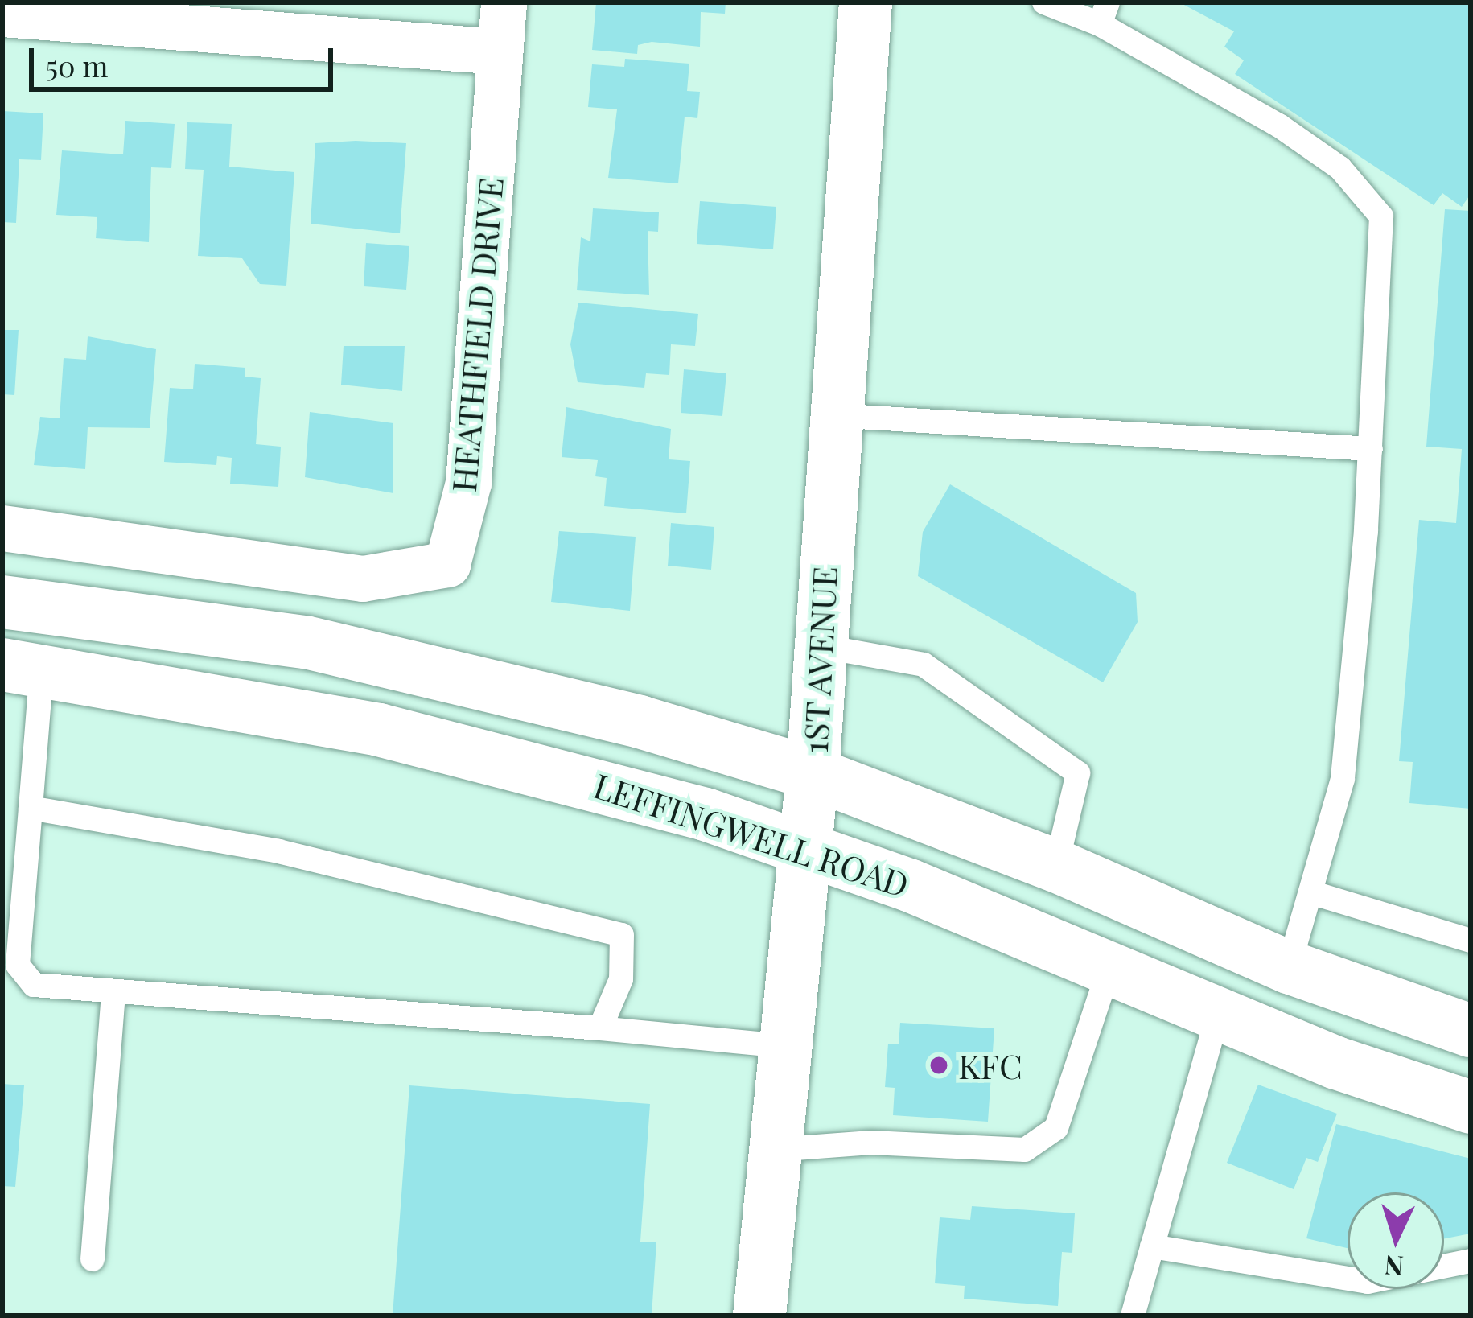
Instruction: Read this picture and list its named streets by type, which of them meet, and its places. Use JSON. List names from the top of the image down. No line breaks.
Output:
{"streets":{"main road":["1ST AVENUE","LEFFINGWELL ROAD"],"street":["HEATHFIELD DRIVE"]},"crossings":[["1ST AVENUE","LEFFINGWELL ROAD"]],"places":["KFC"],"scale_bar":"50 m","north":"bottom"}
